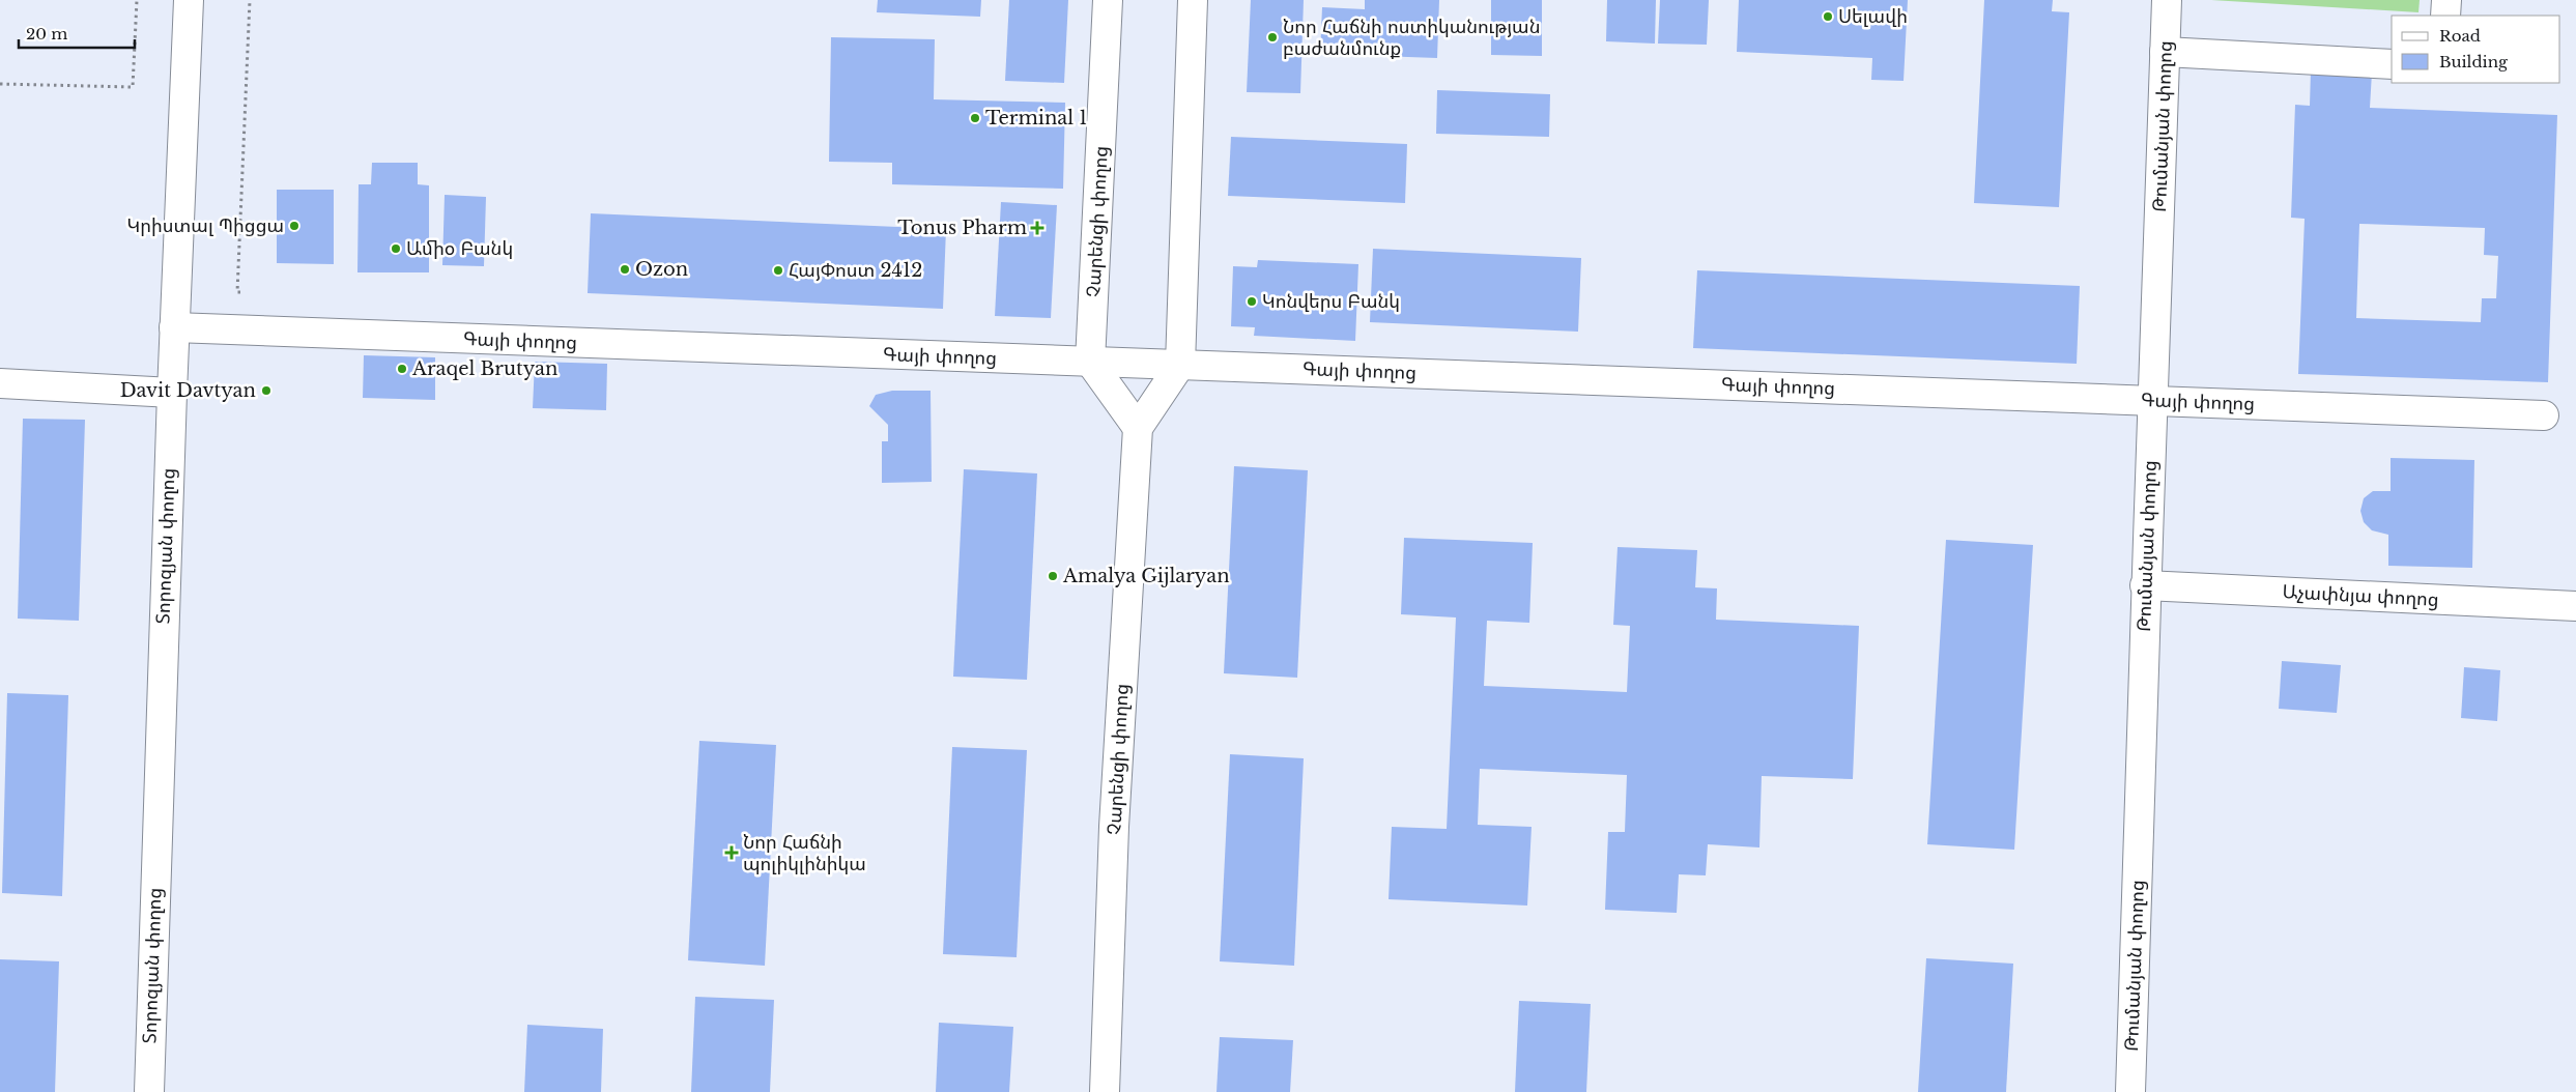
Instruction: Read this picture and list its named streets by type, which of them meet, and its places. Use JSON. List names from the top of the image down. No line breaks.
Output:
{"streets":{"street":["Թումանյան փողոց","Չարենցի փողոց","Գայի փողոց","Տորոզյան փողոց","Աչափնյա փողոց"]},"crossings":[["Թումանյան փողոց","Գայի փողոց"],["Թումանյան փողոց","Աչափնյա փողոց"],["Չարենցի փողոց","Գայի փողոց"],["Գայի փողոց","Տորոզյան փողոց"]],"places":{"other":["Սելավի","Նոր Հաճնի ոստիկանության բաժանմունք","Terminal 1","Կրիստալ Պիցցա","Ամիօ Բանկ","Ozon","ՀայՓոստ 2412","Կոնվերս Բանկ","Araqel Brutyan","Davit Davtyan","Amalya Gijlaryan"],"health":["Tonus Pharm","Նոր Հաճնի պոլիկլինիկա"]},"legend":["Road","Building"],"scale_bar":"20 m"}
